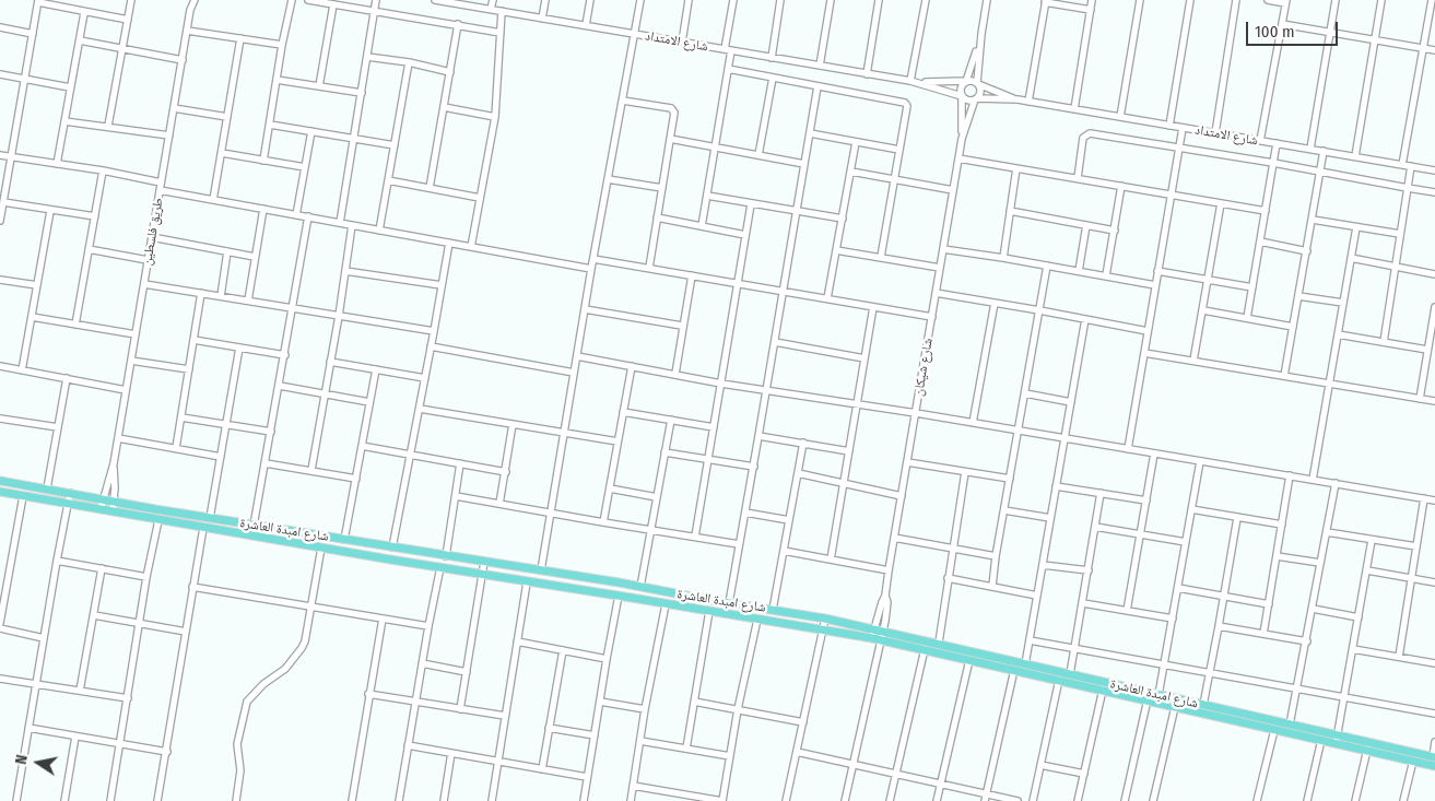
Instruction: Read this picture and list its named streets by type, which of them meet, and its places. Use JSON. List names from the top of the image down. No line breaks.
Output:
{"streets":{"main road":["شارع امبدة العاشرة"],"street":["شارع الامتداد","طريق فلسطين","شارع شيكان"]},"crossings":[["شارع الامتداد","شارع شيكان"],["طريق فلسطين","شارع امبدة العاشرة"],["شارع شيكان","شارع امبدة العاشرة"]],"scale_bar":"100 m","north":"left"}
